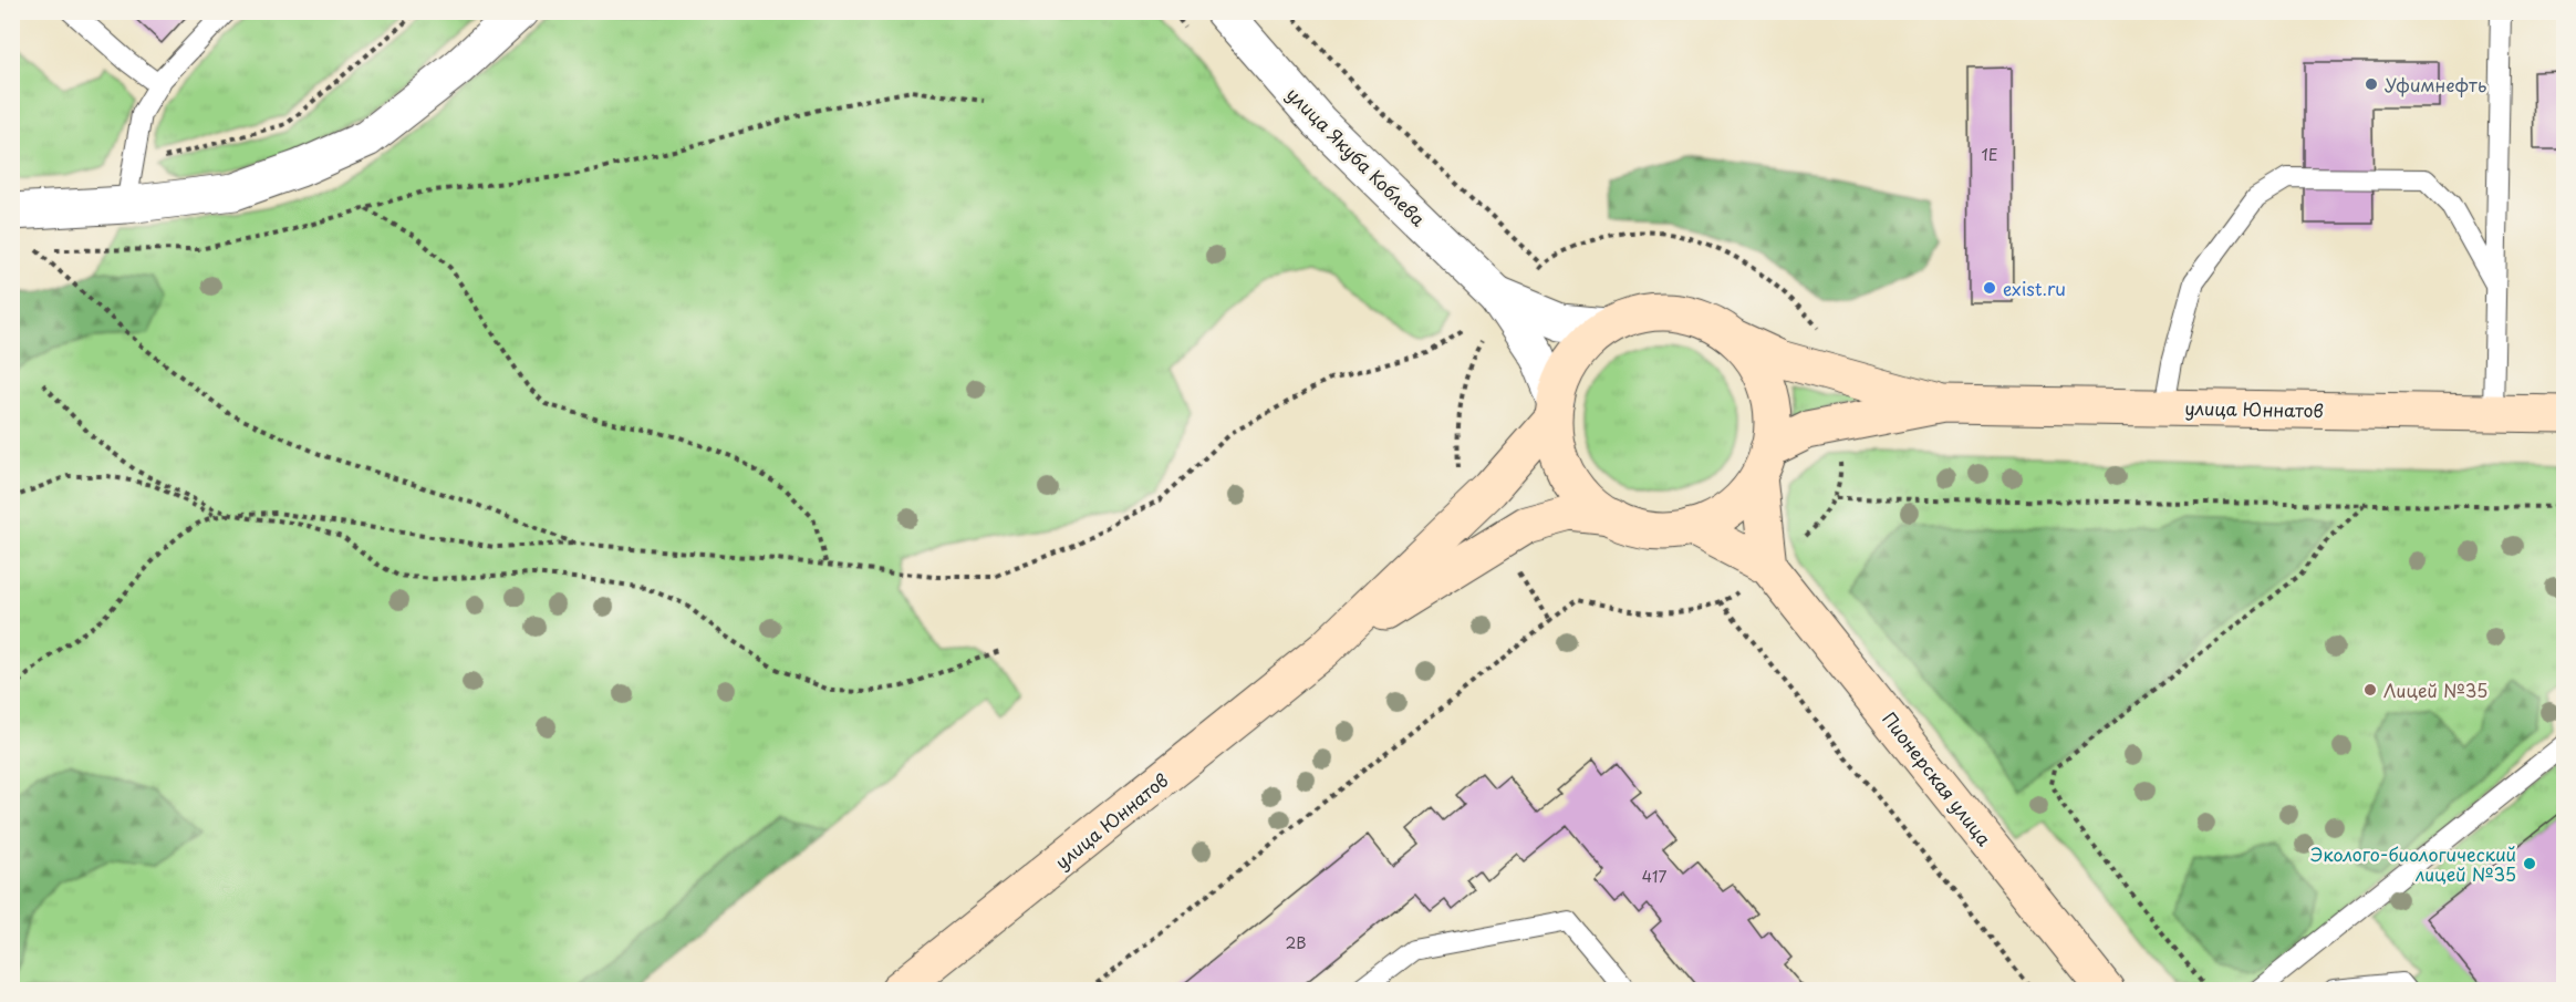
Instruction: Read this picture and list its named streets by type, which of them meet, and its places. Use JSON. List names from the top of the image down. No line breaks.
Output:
{"streets":{"main road":["улица Юннатов","Пионерская улица"],"street":["улица Якуба Коблева"]},"crossings":[["улица Якуба Коблева","улица Юннатов"],["улица Якуба Коблева","Пионерская улица"],["улица Юннатов","Пионерская улица"]],"places":["Уфимнефть","exist.ru","Лицей №35","Эколого-биологический лицей №35"],"house_numbers":["1Е","417","2В"]}
